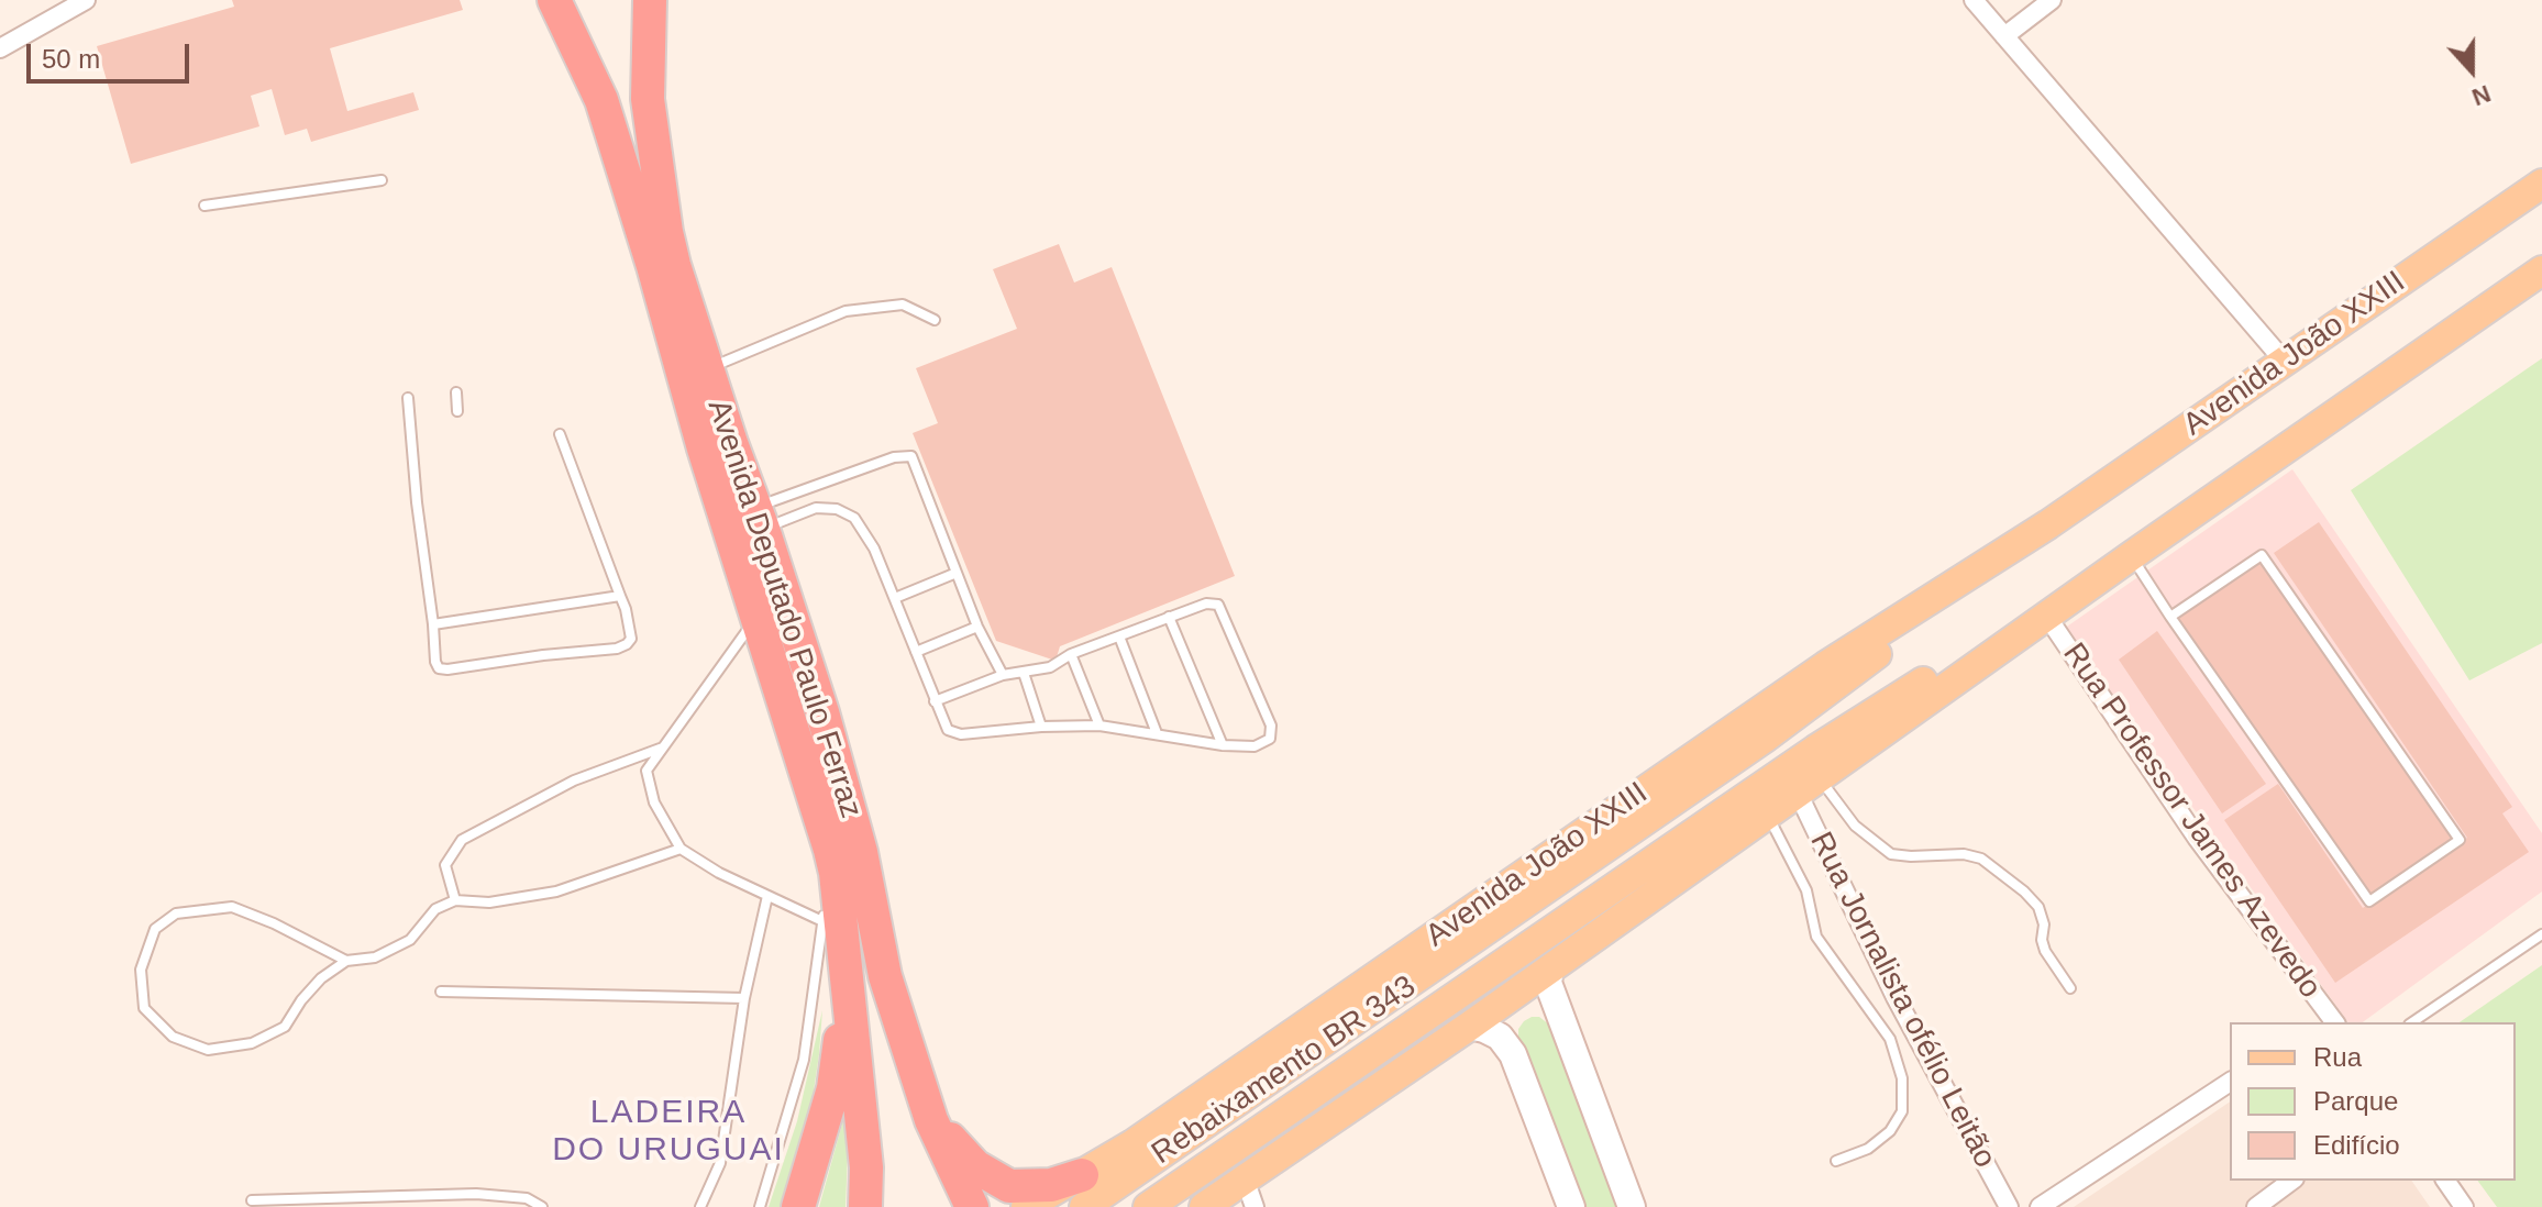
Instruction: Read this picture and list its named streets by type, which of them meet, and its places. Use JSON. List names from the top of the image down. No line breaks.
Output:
{"streets":{"highway":["Avenida Deputado Paulo Ferraz"],"main road":["Avenida João XXIII","Rebaixamento BR 343"],"street":["Rua Professor James Azevedo","Rua Jornalista ofélio Leitão"]},"crossings":[["Avenida João XXIII","Rua Professor James Azevedo"],["Avenida João XXIII","Rua Jornalista ofélio Leitão"],["Avenida João XXIII","Rebaixamento BR 343"]],"districts":["LADEIRA DO URUGUAI"],"legend":["Rua","Parque","Edifício"],"scale_bar":"50 m","north":"bottom"}
